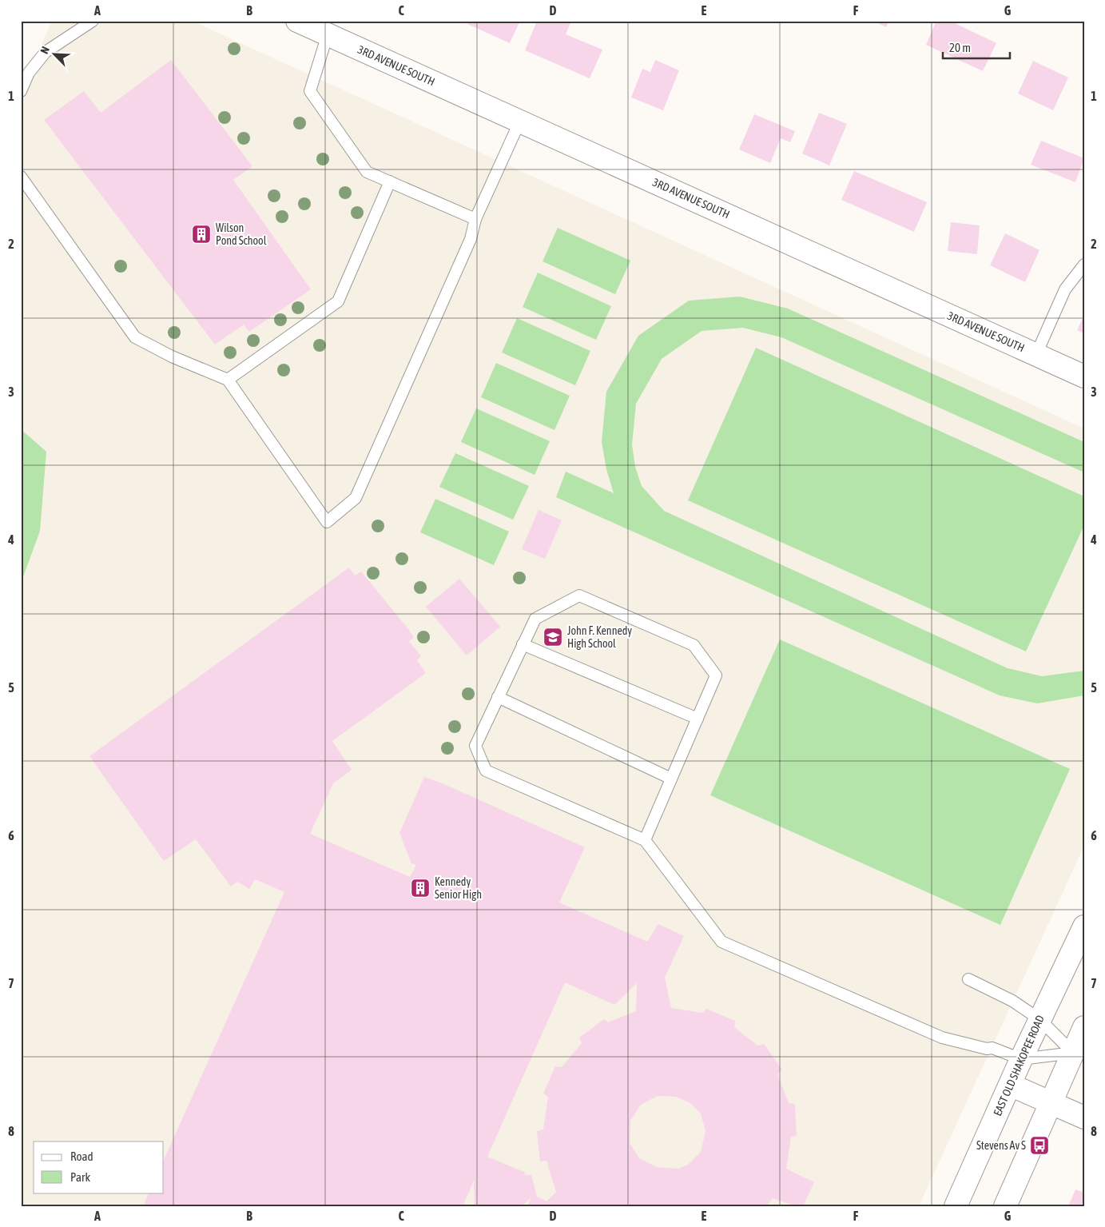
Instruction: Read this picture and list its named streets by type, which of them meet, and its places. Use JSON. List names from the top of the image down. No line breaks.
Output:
{"streets":{"street":["3RD AVENUE SOUTH","EAST OLD SHAKOPEE ROAD"]},"places":{"building":["Wilson Pond School","Kennedy Senior High"],"school or university":["John F. Kennedy High School"],"bus stop":["Stevens Av S"]},"legend":["Road","Park"],"scale_bar":"20 m","north":"top left","grid":{"columns":["A","B","C","D","E","F","G"],"rows":["1","2","3","4","5","6","7","8"]}}
